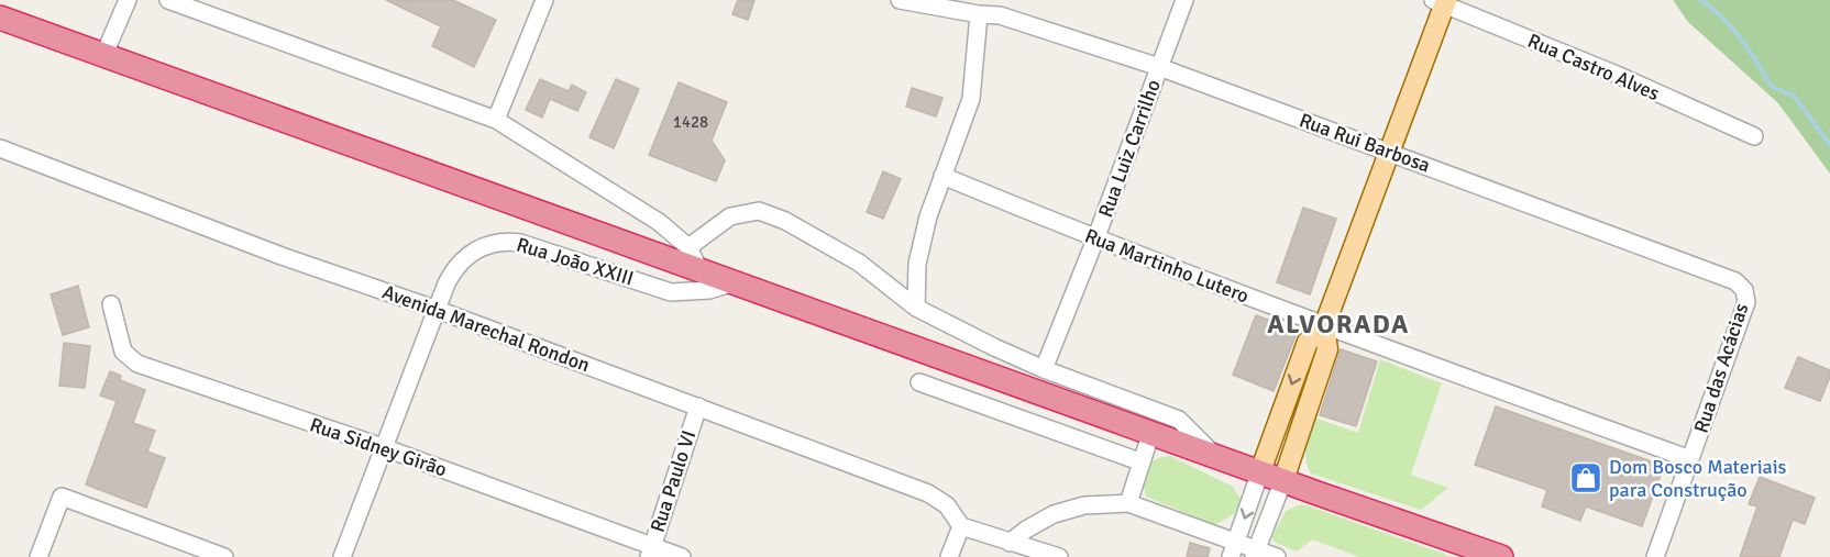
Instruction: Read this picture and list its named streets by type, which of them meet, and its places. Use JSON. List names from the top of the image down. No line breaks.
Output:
{"streets":{"street":["Rua Castro Alves","Rua Rui Barbosa","Rua Luiz Carrilho","Rua João XXIII","Rua Martinho Lutero","Avenida Marechal Rondon","Rua das Acácias","Rua Sidney Girão","Rua Paulo VI"]},"crossings":[["Rua Rui Barbosa","Rua Luiz Carrilho"],["Rua Rui Barbosa","Rua das Acácias"],["Rua Luiz Carrilho","Rua Martinho Lutero"],["Rua João XXIII","Avenida Marechal Rondon"],["Rua João XXIII","Rua Sidney Girão"],["Rua Martinho Lutero","Rua das Acácias"],["Avenida Marechal Rondon","Rua Paulo VI"],["Rua Sidney Girão","Rua Paulo VI"]],"districts":["ALVORADA"],"places":{"shop":["Dom Bosco Materiais para Construção"]},"house_numbers":["1428"]}
